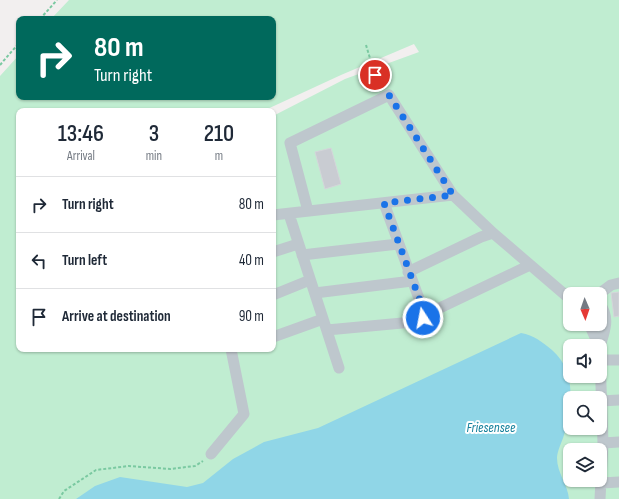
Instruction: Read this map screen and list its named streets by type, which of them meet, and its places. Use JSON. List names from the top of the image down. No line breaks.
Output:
{"water":["Friesensee"],"north":"bottom","page":{"turn":["80 m","Turn right"],"eta":["13:46","Arrival","3","min","210","m"],"list":[{"name":"Turn right","value":"80 m"},{"name":"Turn left","value":"40 m"},{"name":"Arrive at destination","value":"90 m"}]}}
